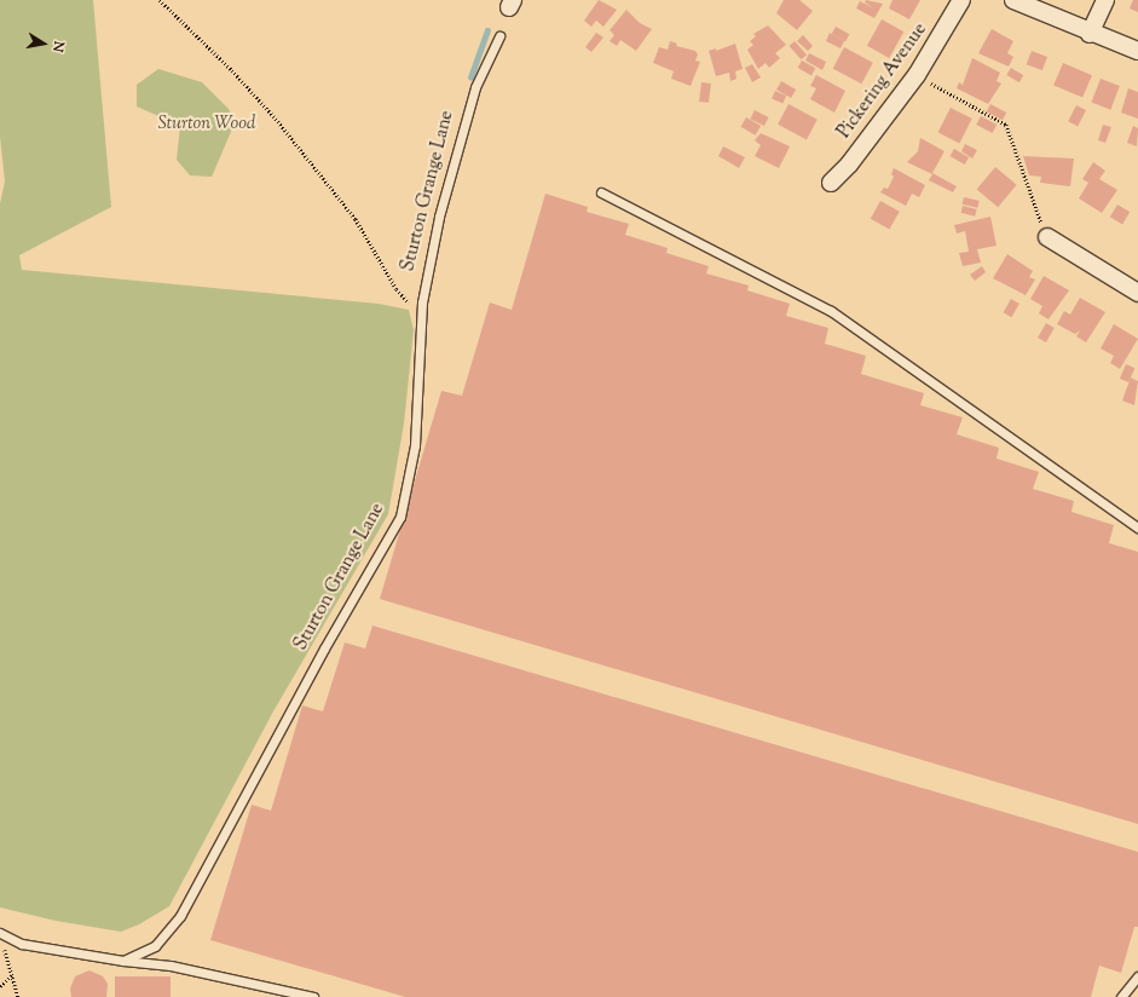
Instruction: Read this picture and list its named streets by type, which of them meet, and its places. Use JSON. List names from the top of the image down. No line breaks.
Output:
{"streets":{"street":["Pickering Avenue"],"lane":["Sturton Grange Lane"]},"parks":["Sturton Wood"],"north":"right"}
